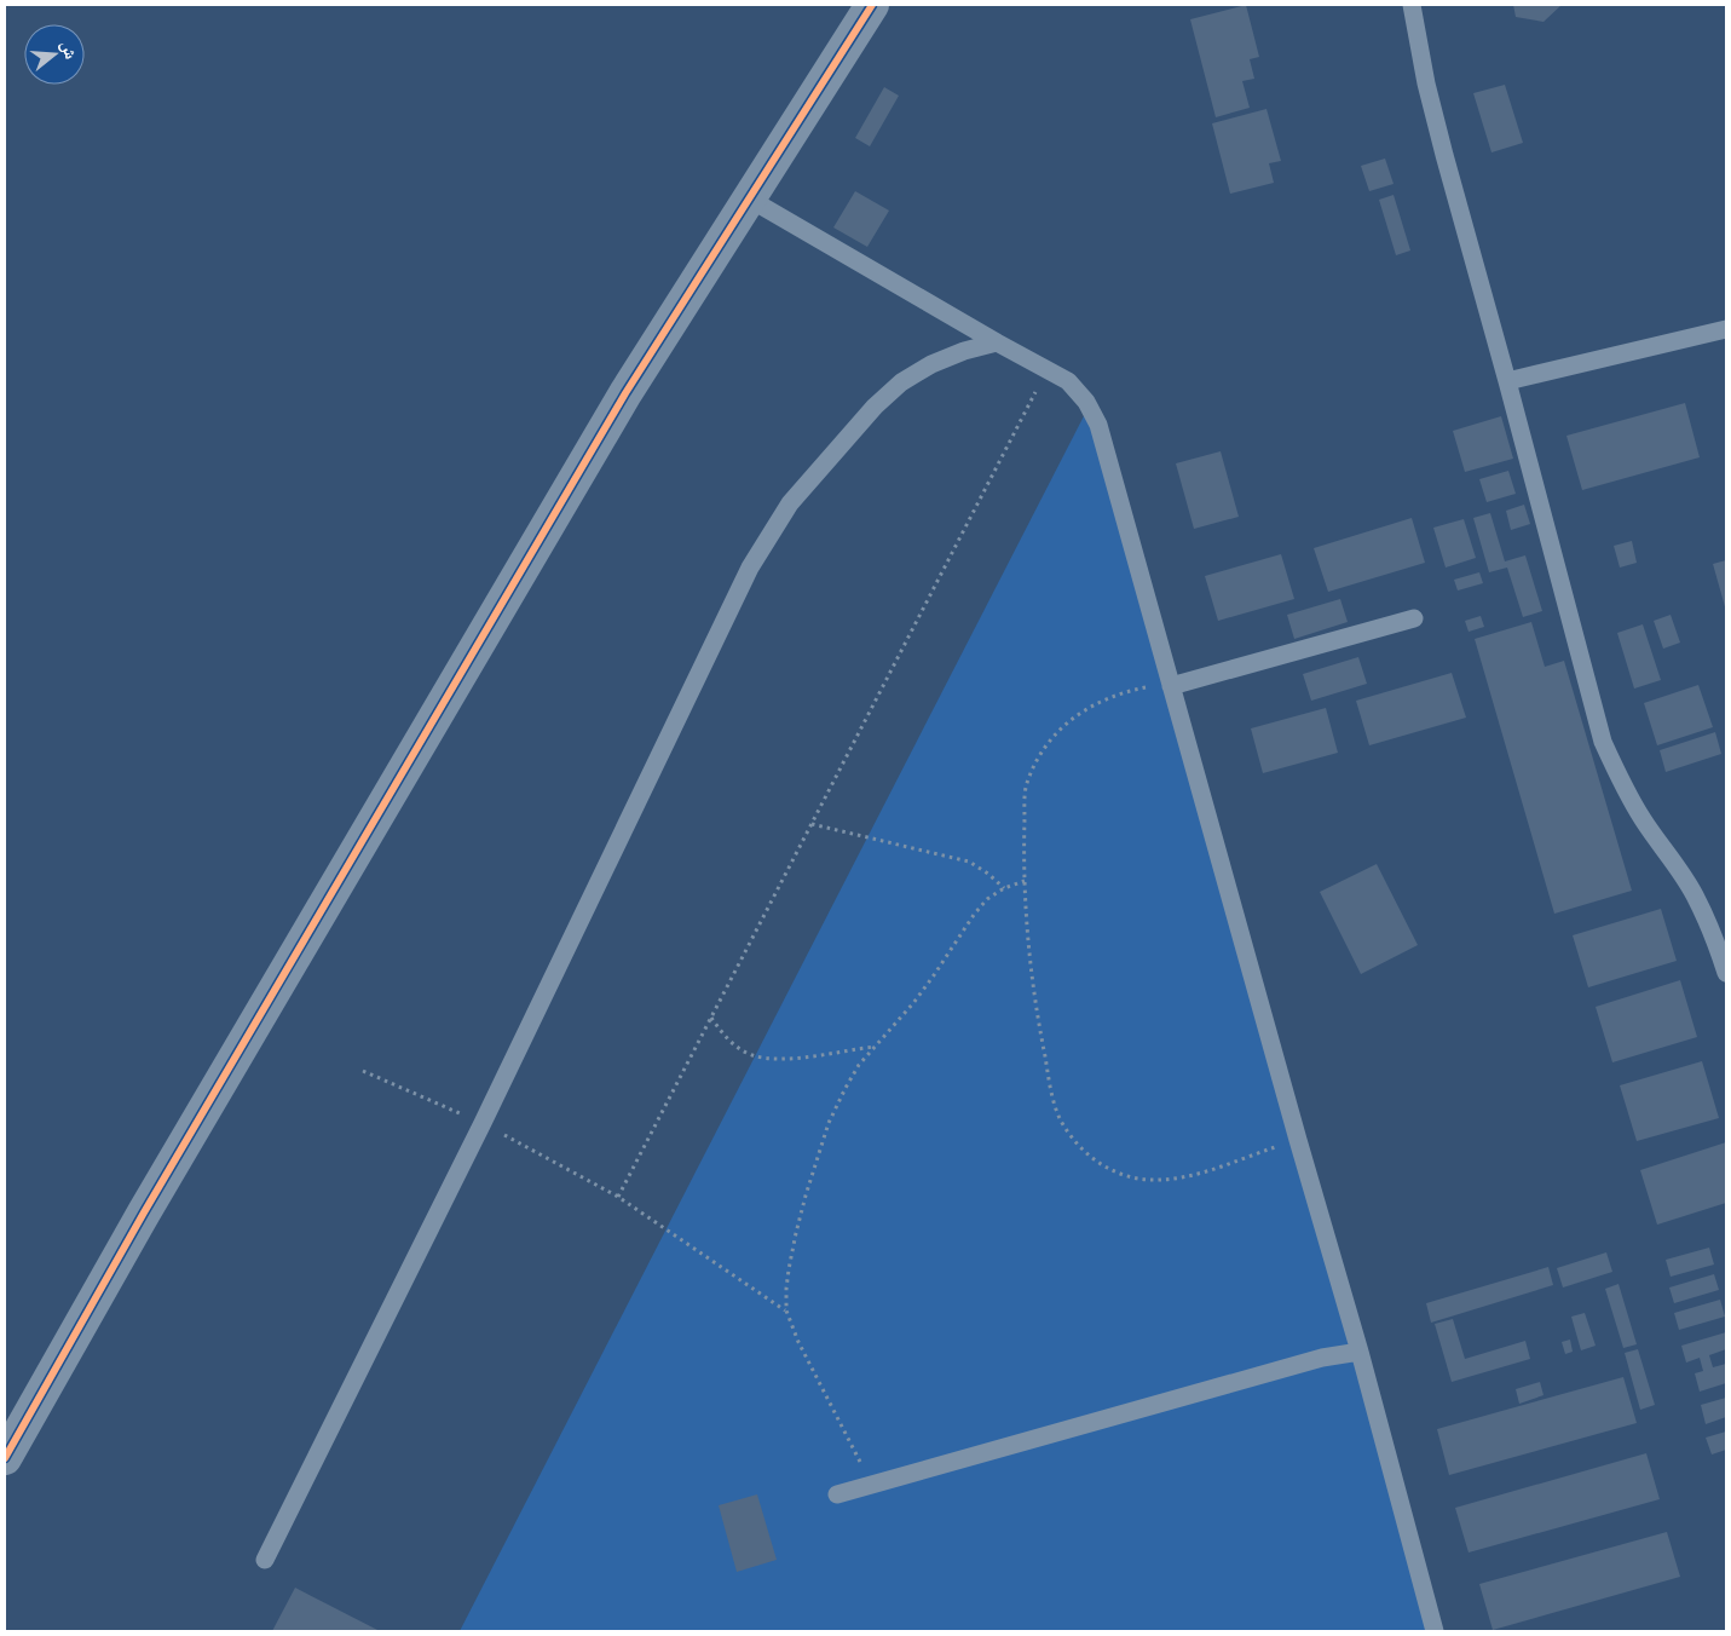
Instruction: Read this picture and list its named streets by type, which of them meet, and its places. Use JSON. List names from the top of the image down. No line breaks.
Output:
{"north":"right"}
